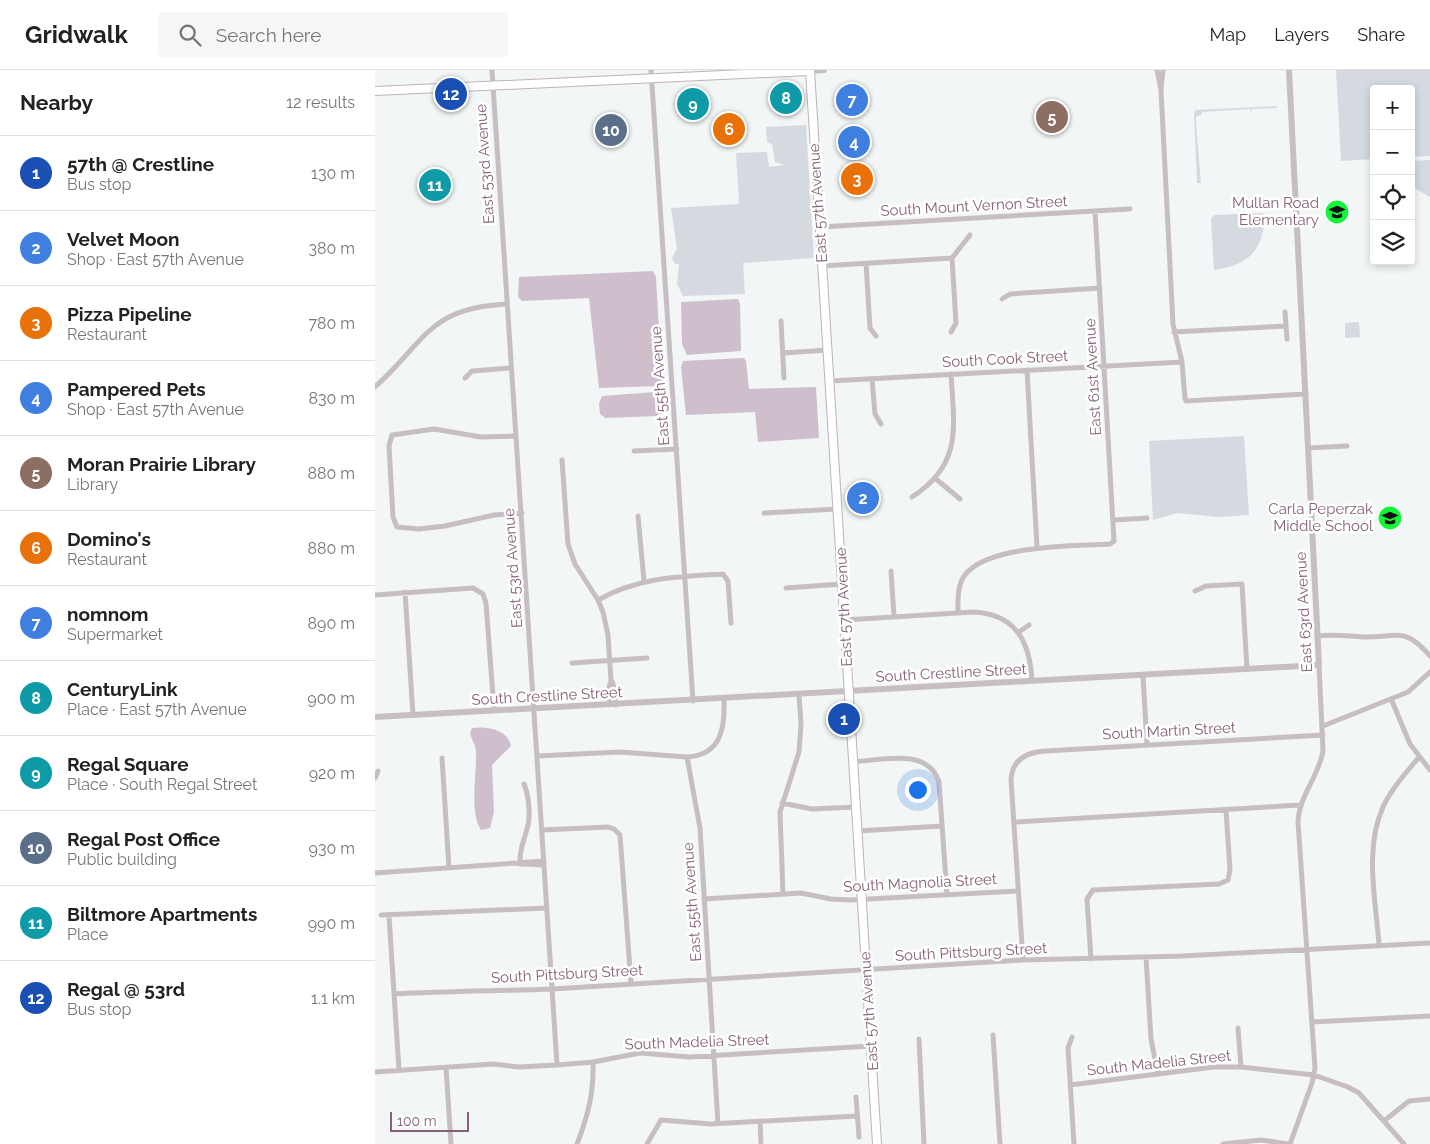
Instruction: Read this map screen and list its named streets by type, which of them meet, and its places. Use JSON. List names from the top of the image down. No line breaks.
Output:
{"streets":{"main road":["East 57th Avenue"],"street":["East 53rd Avenue","South Mount Vernon Street","South Cook Street","East 61st Avenue","East 55th Avenue","East 63rd Avenue","South Crestline Street","South Martin Street","South Magnolia Street","South Pittsburg Street","South Madelia Street"]},"crossings":[["East 53rd Avenue","South Crestline Street"],["East 53rd Avenue","South Pittsburg Street"],["East 53rd Avenue","South Madelia Street"],["East 57th Avenue","South Mount Vernon Street"],["East 57th Avenue","South Cook Street"],["East 57th Avenue","South Crestline Street"],["East 57th Avenue","South Magnolia Street"],["East 57th Avenue","South Pittsburg Street"],["East 57th Avenue","South Madelia Street"],["South Mount Vernon Street","East 61st Avenue"],["South Cook Street","East 61st Avenue"],["East 55th Avenue","South Crestline Street"],["East 55th Avenue","South Magnolia Street"],["East 55th Avenue","South Pittsburg Street"],["East 55th Avenue","South Madelia Street"],["East 63rd Avenue","South Crestline Street"],["East 63rd Avenue","South Martin Street"],["East 63rd Avenue","South Pittsburg Street"],["East 63rd Avenue","South Madelia Street"]],"places":{"school or university":["Mullan Road Elementary","Carla Peperzak Middle School"]},"scale_bar":"100 m","page":{"header":"Gridwalk","search":"Search here","nav":["Map","Layers","Share"],"heading":["Nearby","12 results"],"pins":["12","8","7","9","5","6","10","4","3","11","2","1"],"map_buttons":["+","−"],"list":[{"mark":"1","name":"57th @ Crestline","note":"Bus stop","value":"130 m"},{"mark":"2","name":"Velvet Moon","note":"Shop · East 57th Avenue","value":"380 m"},{"mark":"3","name":"Pizza Pipeline","note":"Restaurant","value":"780 m"},{"mark":"4","name":"Pampered Pets","note":"Shop · East 57th Avenue","value":"830 m"},{"mark":"5","name":"Moran Prairie Library","note":"Library","value":"880 m"},{"mark":"6","name":"Domino's","note":"Restaurant","value":"880 m"},{"mark":"7","name":"nomnom","note":"Supermarket","value":"890 m"},{"mark":"8","name":"CenturyLink","note":"Place · East 57th Avenue","value":"900 m"},{"mark":"9","name":"Regal Square","note":"Place · South Regal Street","value":"920 m"},{"mark":"10","name":"Regal Post Office","note":"Public building","value":"930 m"},{"mark":"11","name":"Biltmore Apartments","note":"Place","value":"990 m"},{"mark":"12","name":"Regal @ 53rd","note":"Bus stop","value":"1.1 km"}],"scale":"100 m"}}
